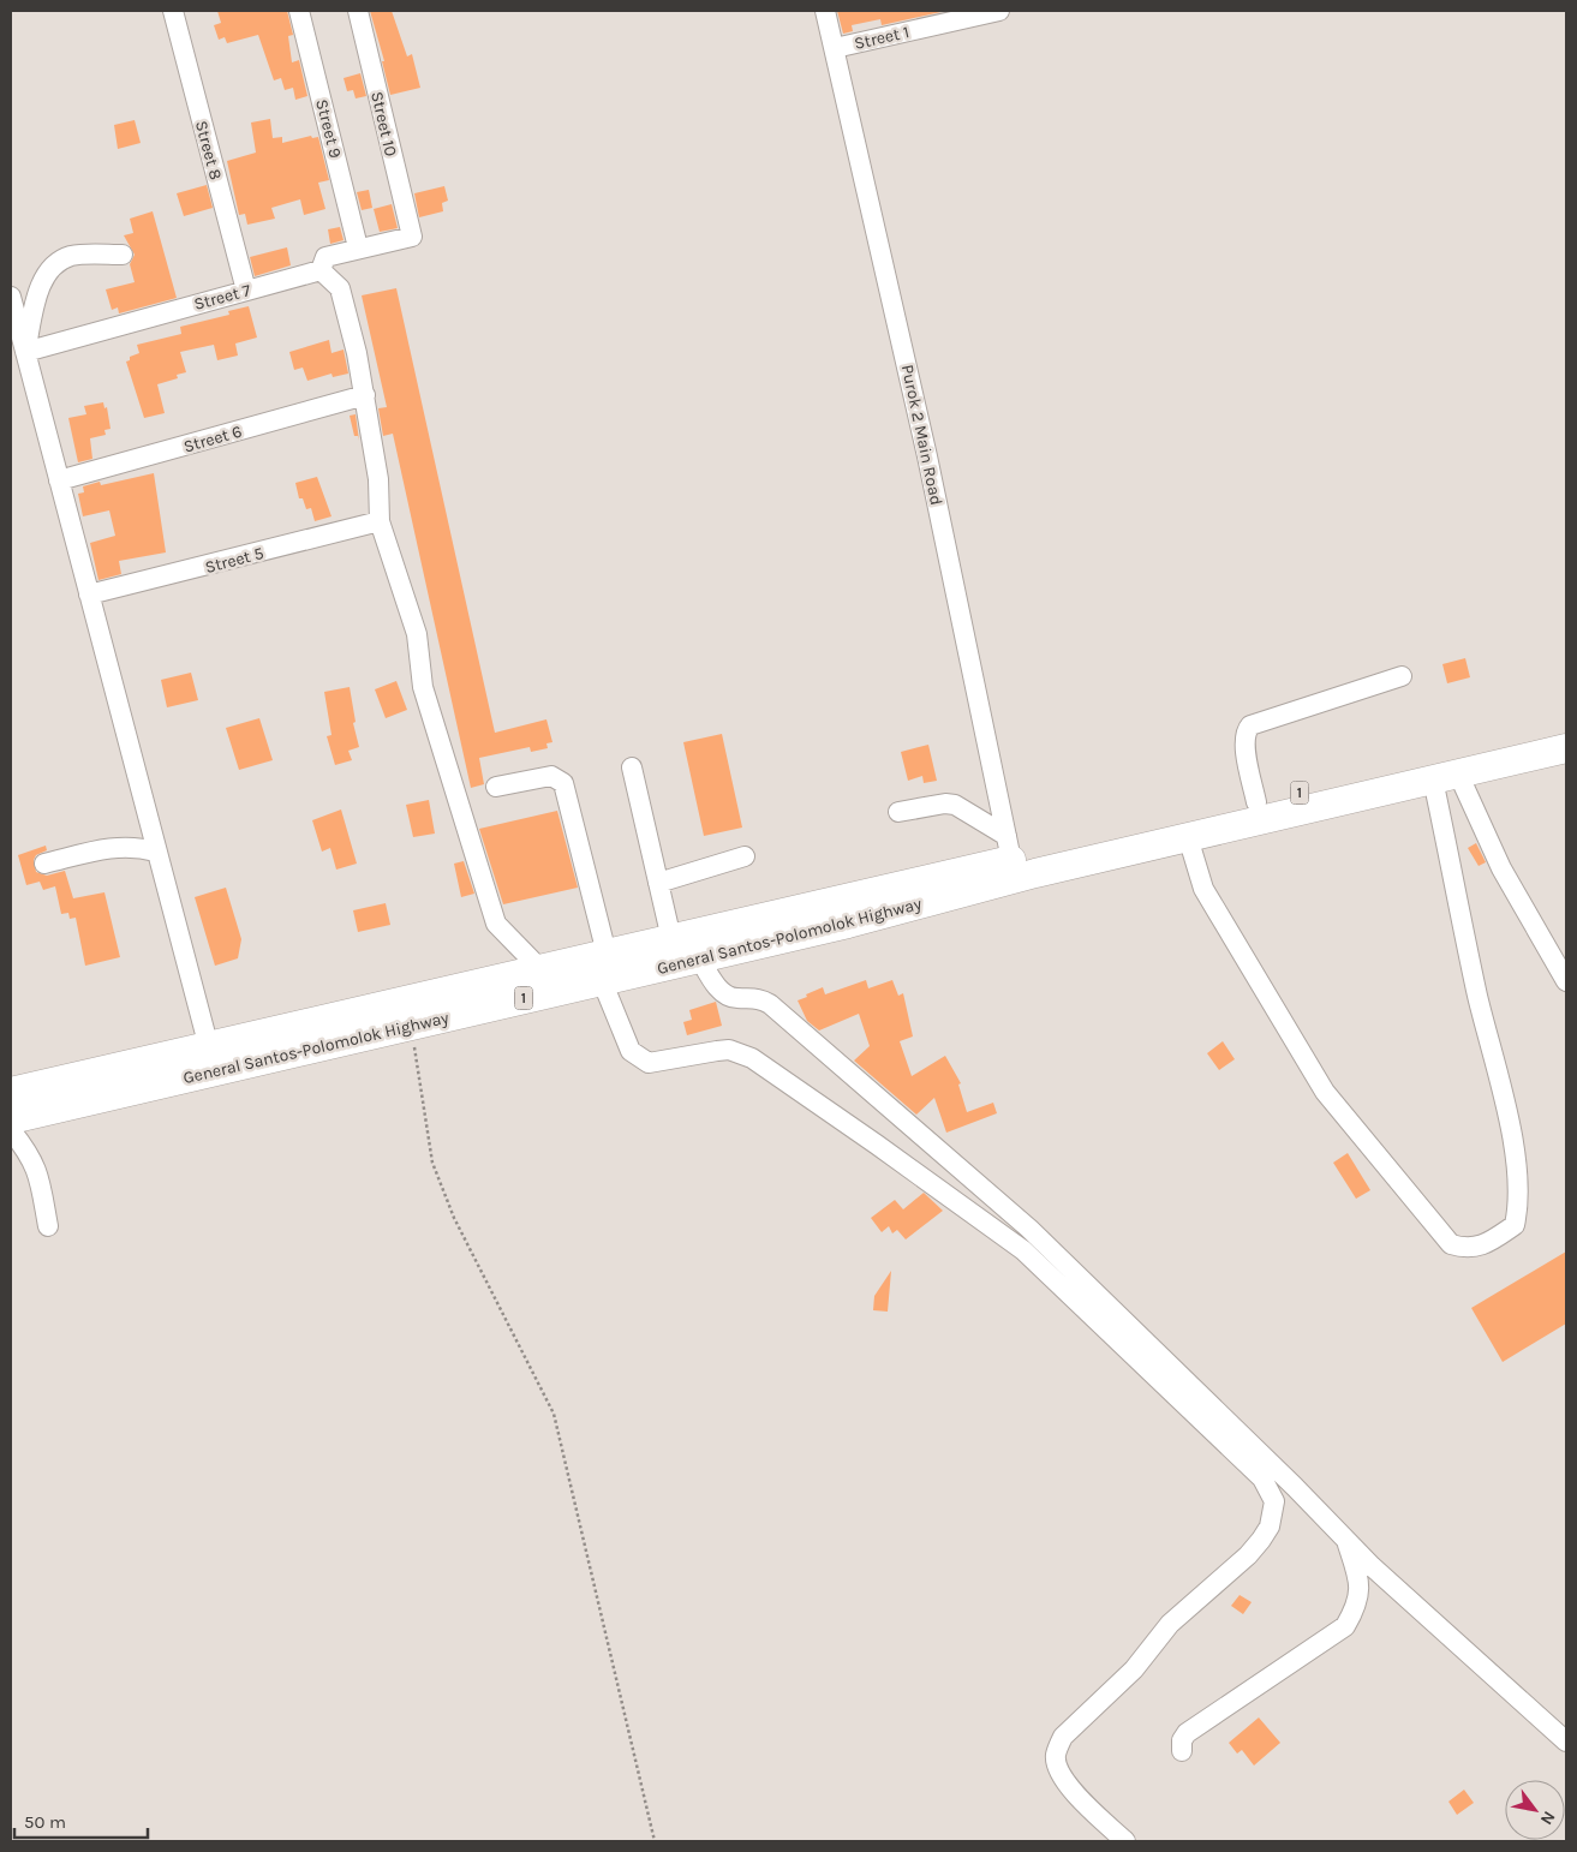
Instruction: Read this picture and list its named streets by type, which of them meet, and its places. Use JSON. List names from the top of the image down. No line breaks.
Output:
{"streets":{"highway":["1","General Santos-Polomolok Highway"],"street":["Street 1","Street 10","Street 9","Street 8","Street 7","Purok 2 Main Road","Street 6","Street 5"]},"crossings":[["Street 1","Purok 2 Main Road"],["Street 10","Street 7"],["Street 9","Street 7"],["Street 8","Street 7"],["Purok 2 Main Road","1"],["1","General Santos-Polomolok Highway"]],"scale_bar":"50 m","north":"bottom right"}
